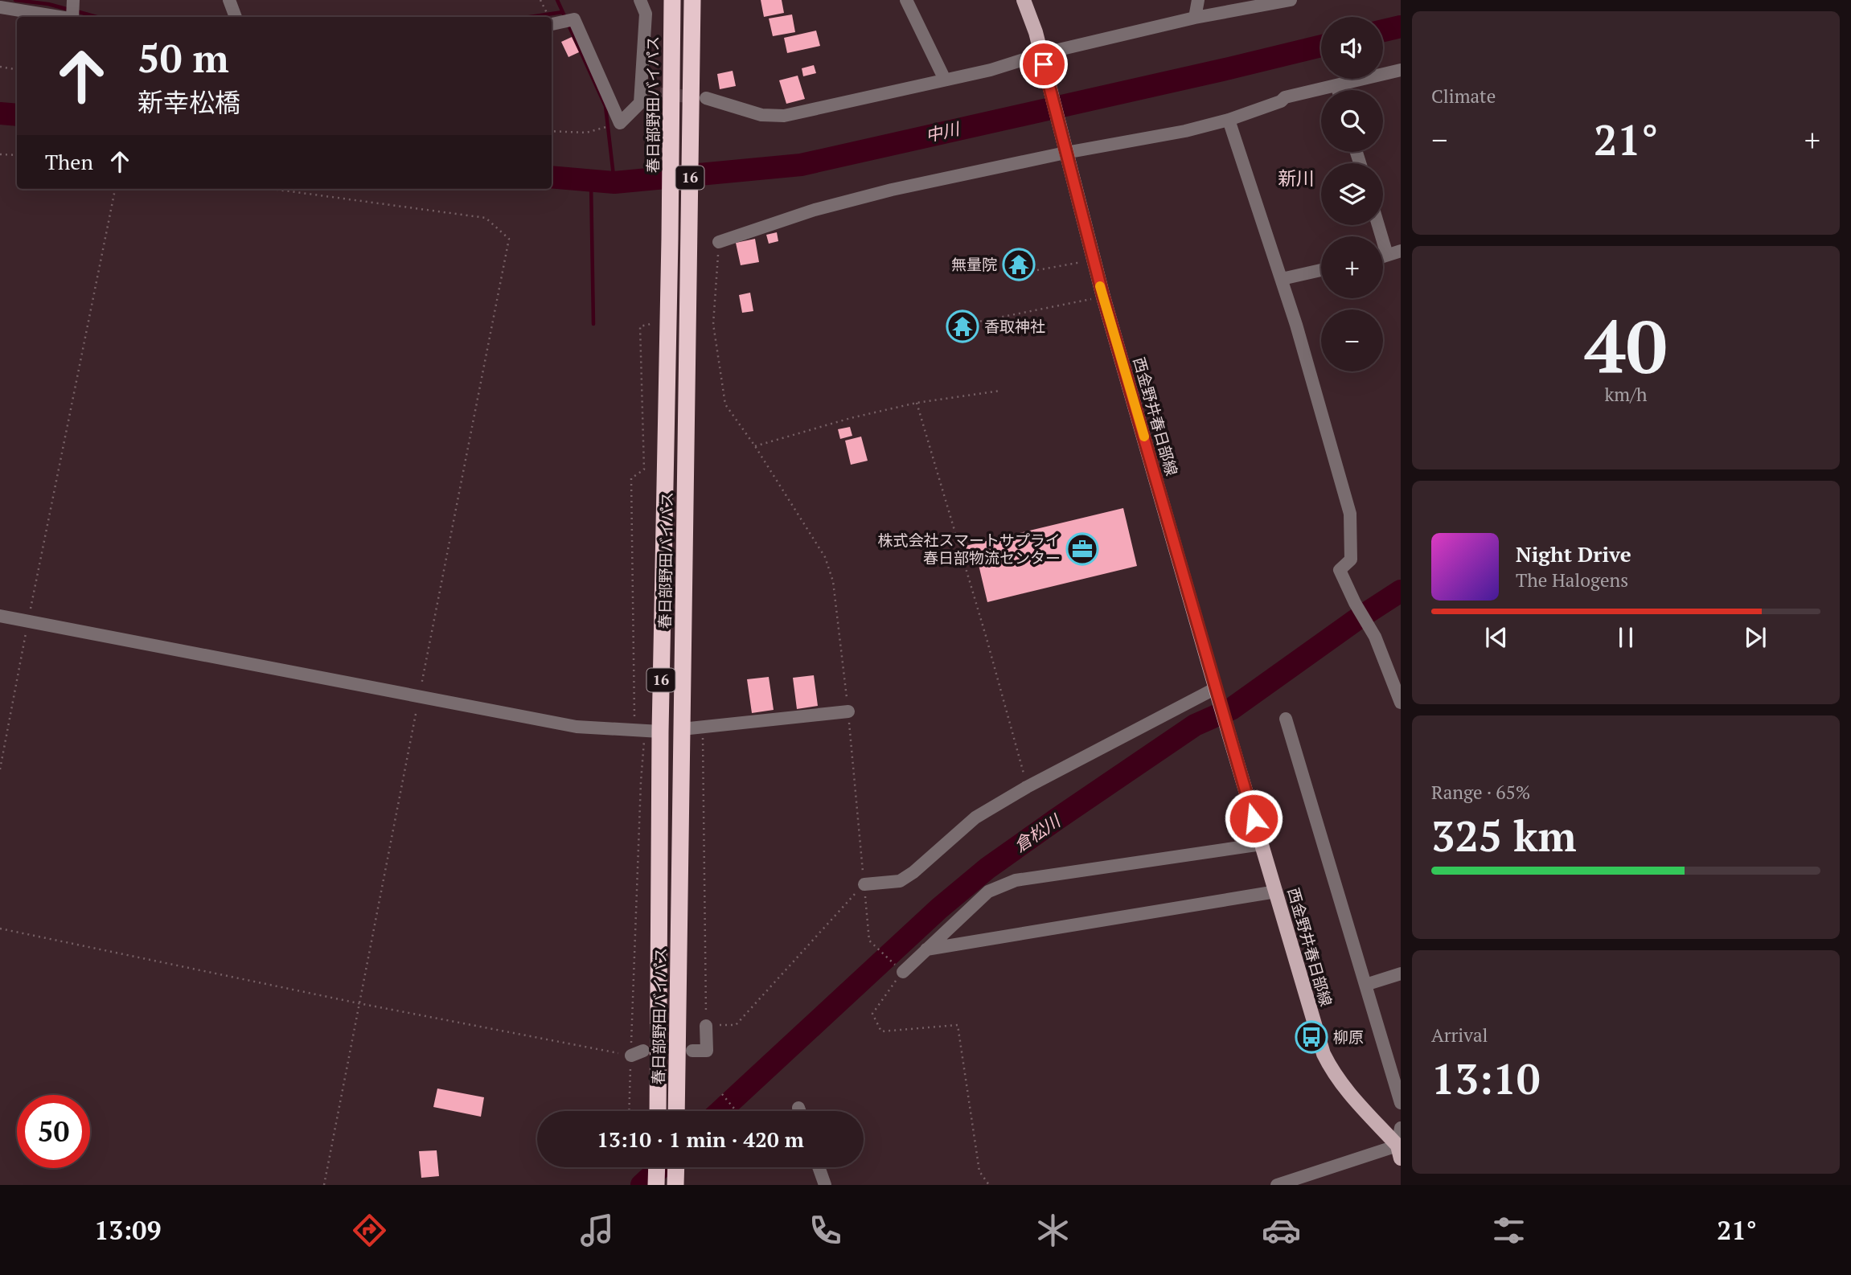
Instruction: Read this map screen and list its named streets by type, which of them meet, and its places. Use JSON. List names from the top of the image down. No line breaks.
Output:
{"streets":{"highway":["春日部野田バイパス","16"],"main road":["西金野井春日部線"]},"districts":["新川"],"water":["中川","倉松川"],"places":{"temple":["無量院","香取神社"],"office":["株式会社スマートサプライ 春日部物流センター"],"bus stop":["柳原"]},"page":{"tile":["Climate",["40","km/h"],["Range · 65%","325 km"],["Arrival","13:10"]],"map_buttons":["+","−"],"turn":["50 m","新幸松橋"],"heat":["−","21°","+"],"then":"Then","song":["Night Drive","The Halogens"],"limit":"50","trip":"13:10 · 1 min · 420 m","tabs":["13:09","21°"]}}
